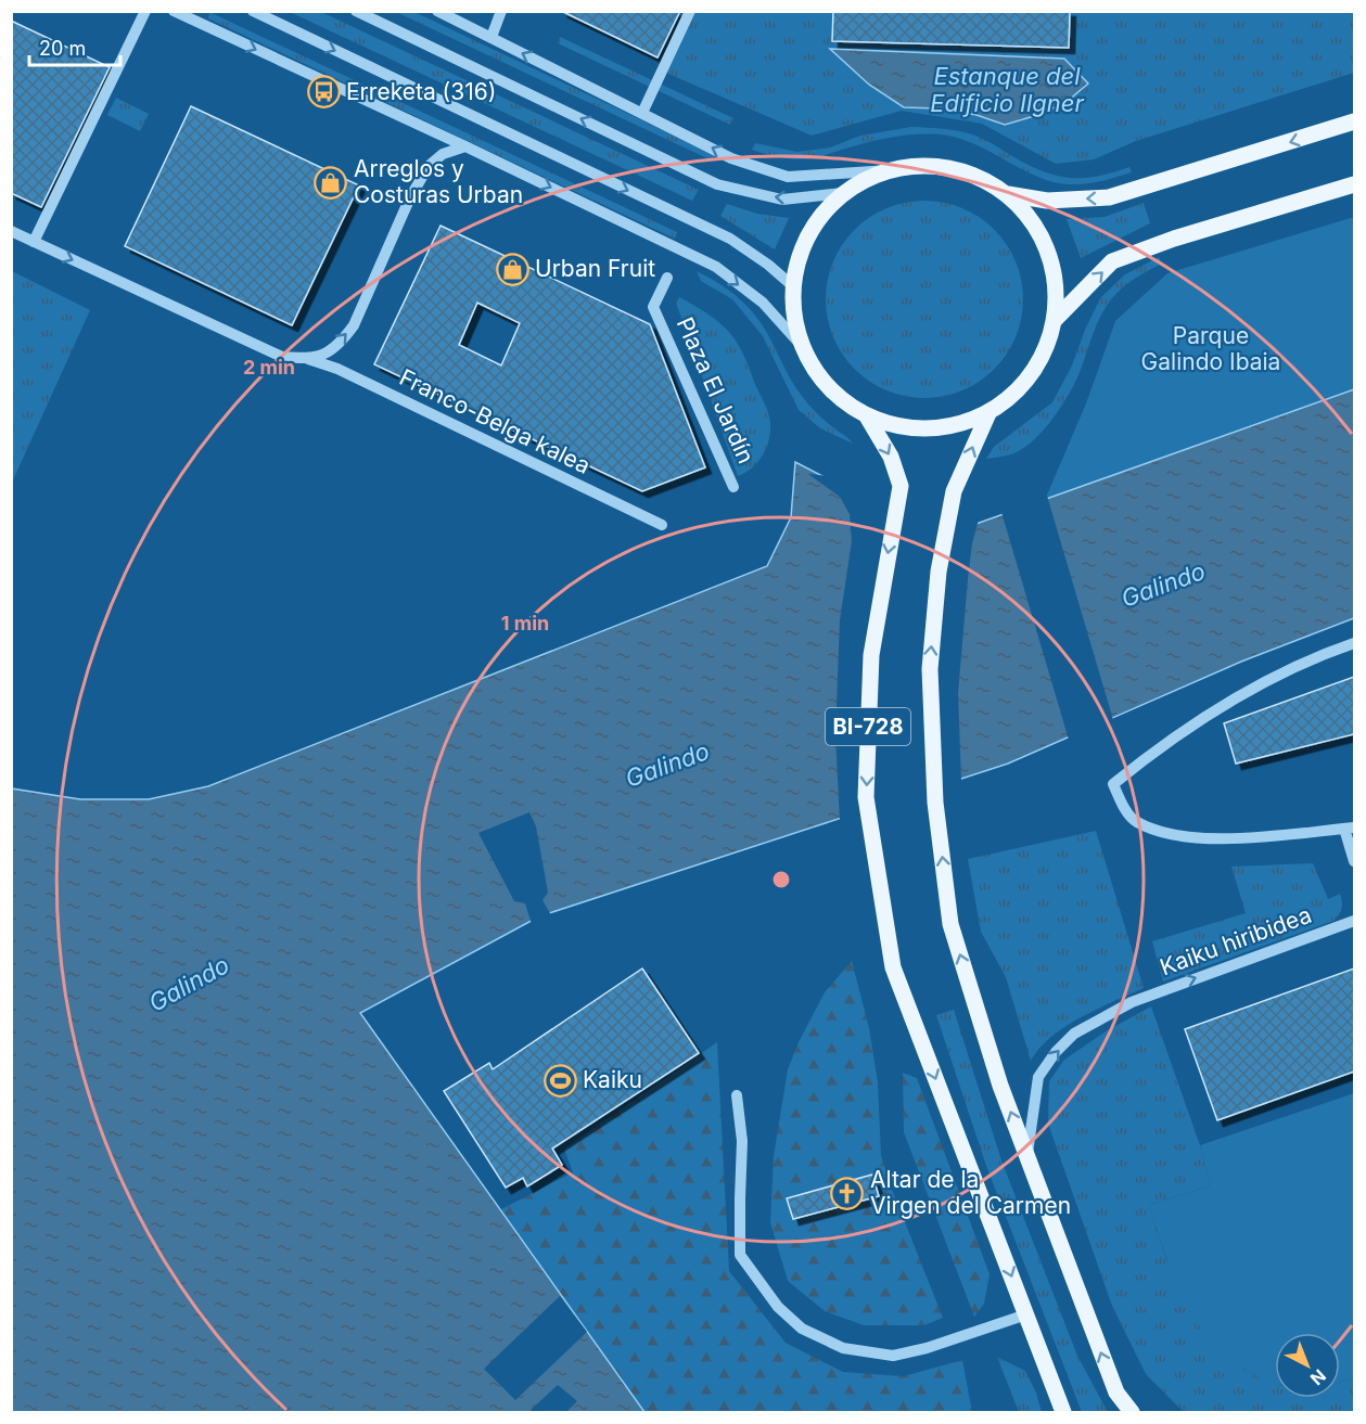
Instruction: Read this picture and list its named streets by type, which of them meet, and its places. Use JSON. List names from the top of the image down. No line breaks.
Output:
{"streets":{"main road":["BI-728"],"street":["Plaza El Jardín","Franco-Belga kalea","Kaiku hiribidea"]},"crossings":[["BI-728","Kaiku hiribidea"]],"one_way":["Franco-Belga kalea","Kaiku hiribidea"],"water":["Estanque del Edificio Ilgner","Galindo"],"parks":["Parque Galindo Ibaia"],"places":{"bus stop":["Erreketa (316)"],"shop":["Arreglos y Costuras Urban","Urban Fruit"],"sports":["Kaiku"],"church":["Altar de la Virgen del Carmen"]},"scale_bar":"20 m","north":"bottom right","rings":["2 min","1 min"]}
